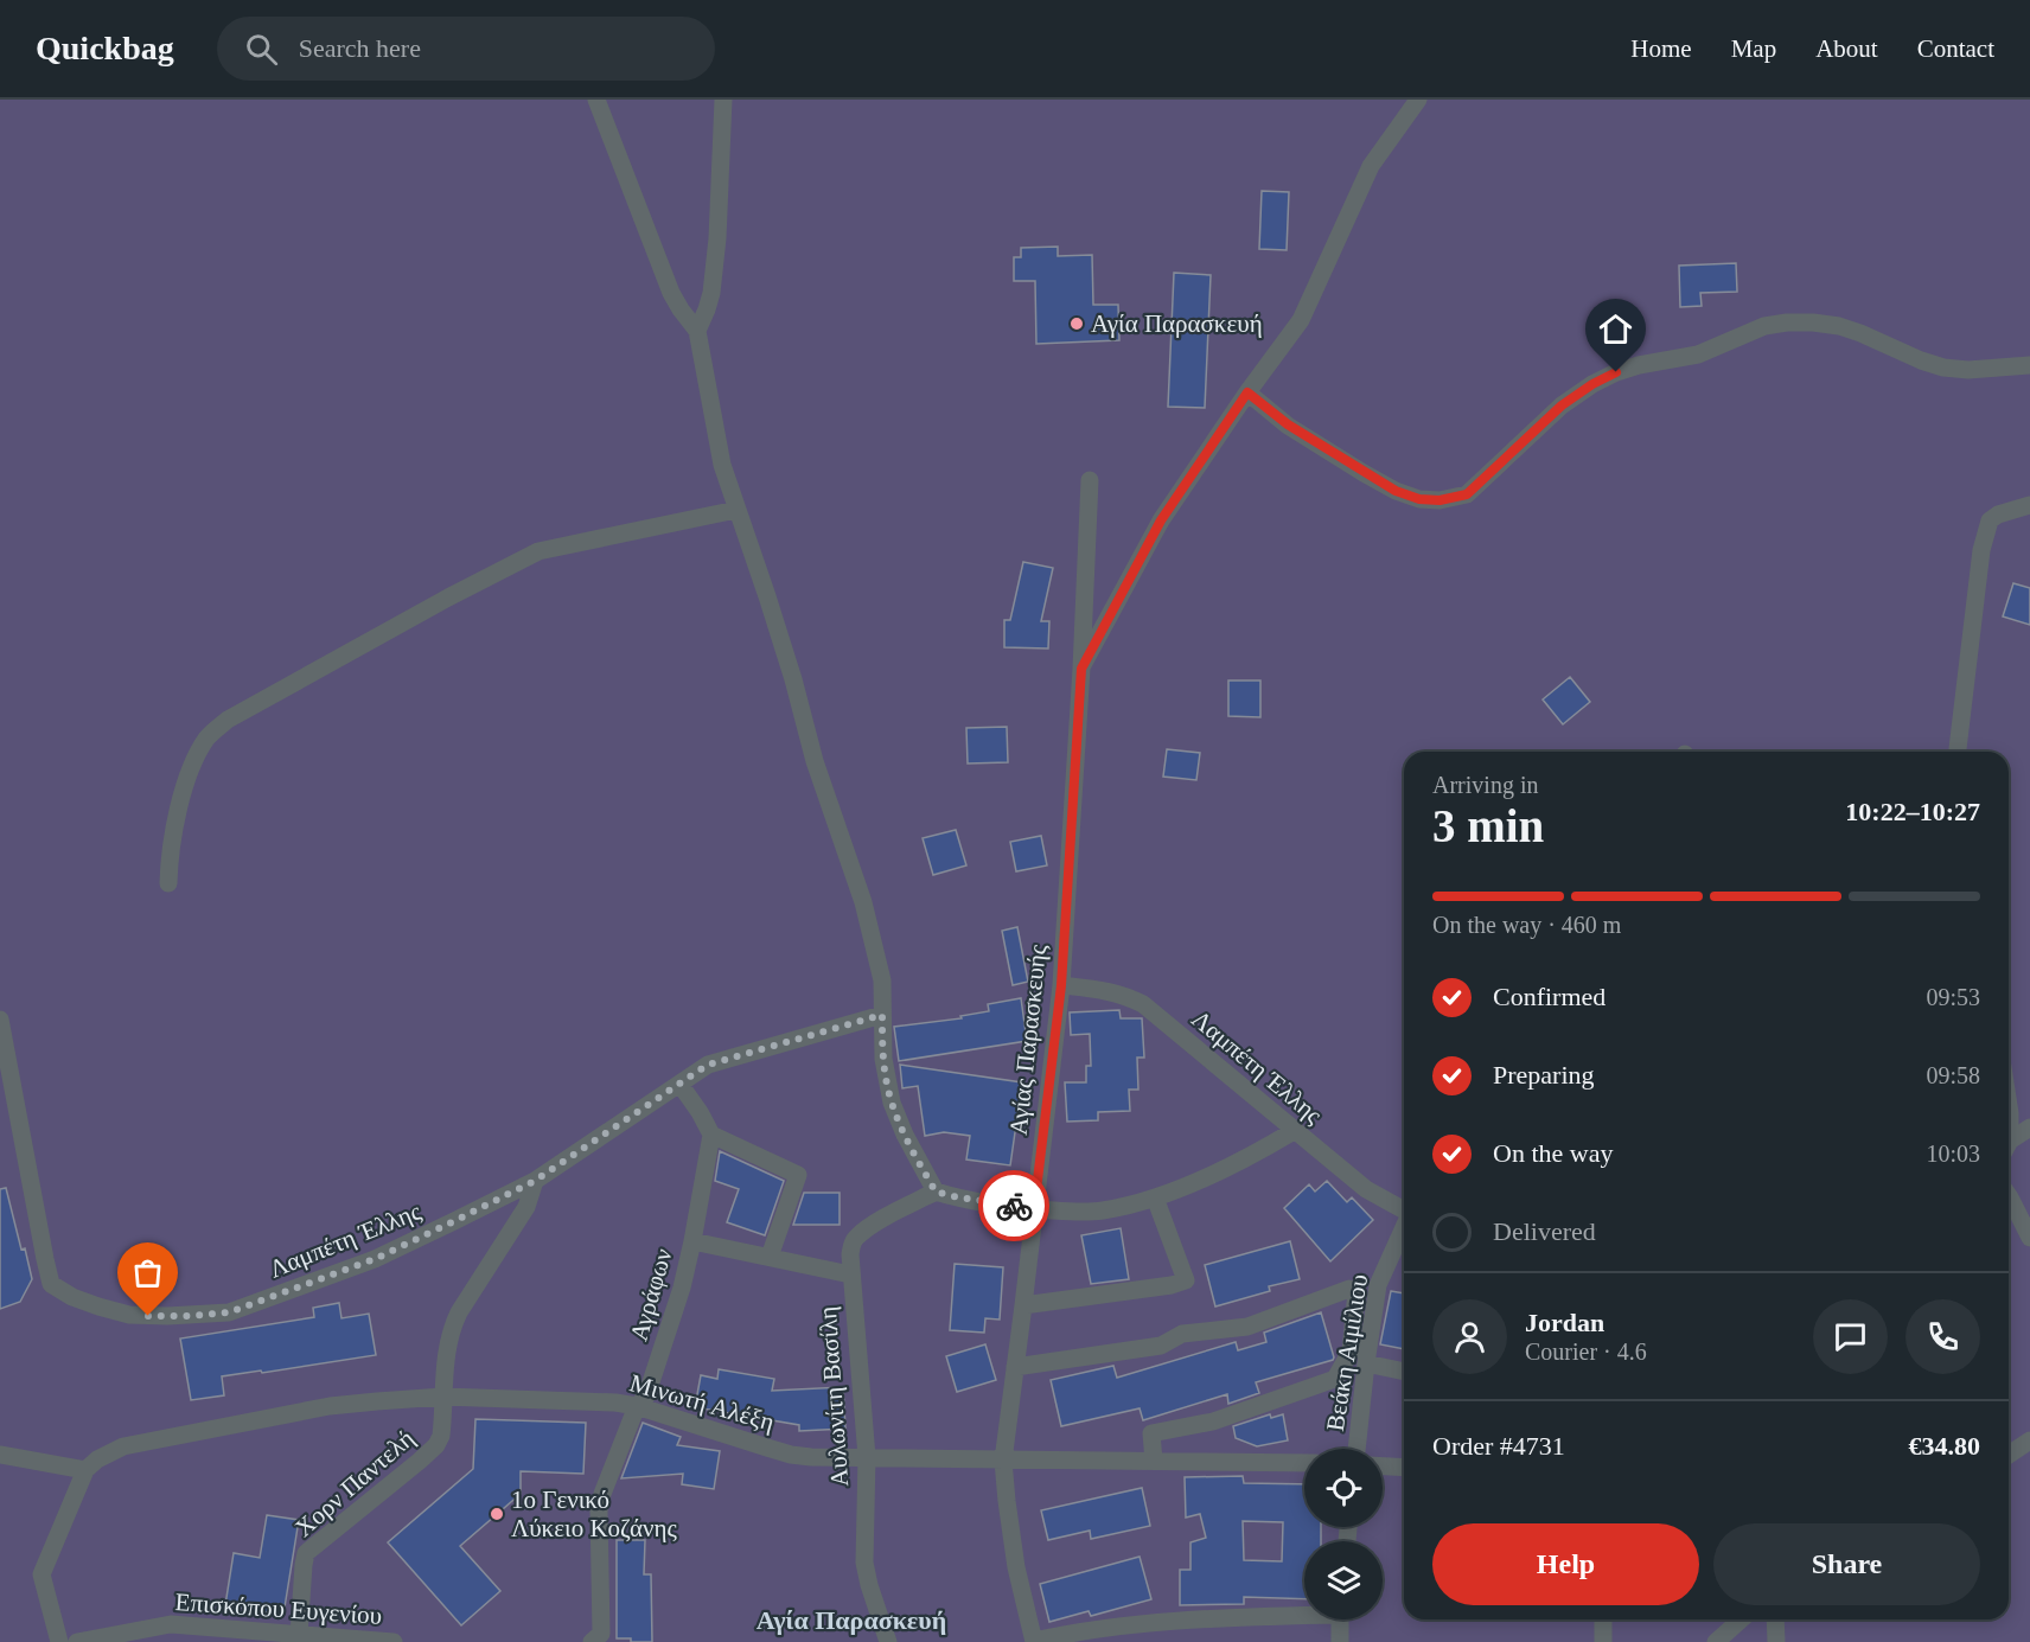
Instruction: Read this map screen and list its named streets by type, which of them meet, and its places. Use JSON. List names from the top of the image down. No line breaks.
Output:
{"streets":{"street":["Αγίας Παρασκευής","Λαμπέτη Έλλης","Αγράφων","Βεάκη Αιμίλιου","Αυλωνίτη Βασίλη","Μινωτή Αλέξη","Χορν Παντελή","Επισκόπου Ευγενίου"]},"crossings":[["Αγίας Παρασκευής","Λαμπέτη Έλλης"],["Αγίας Παρασκευής","Μινωτή Αλέξη"],["Λαμπέτη Έλλης","Χορν Παντελή"],["Αγράφων","Μινωτή Αλέξη"],["Αυλωνίτη Βασίλη","Μινωτή Αλέξη"],["Μινωτή Αλέξη","Χορν Παντελή"],["Χορν Παντελή","Επισκόπου Ευγενίου"]],"districts":["Αγία Παρασκευή"],"places":["Αγία Παρασκευή","1ο Γενικό Λύκειο Κοζάνης"],"page":{"header":"Quickbag","search":"Search here","nav":["Home","Map","About","Contact"],"heading":["3 min","Arriving in","10:22–10:27"],"panel":["Jordan","Courier · 4.6","Order #4731","€34.80"],"bar":"On the way · 460 m","list":[["Confirmed","09:53"],["Preparing","09:58"],["On the way","10:03"],"Delivered"],"buttons":["Help","Share"]}}
